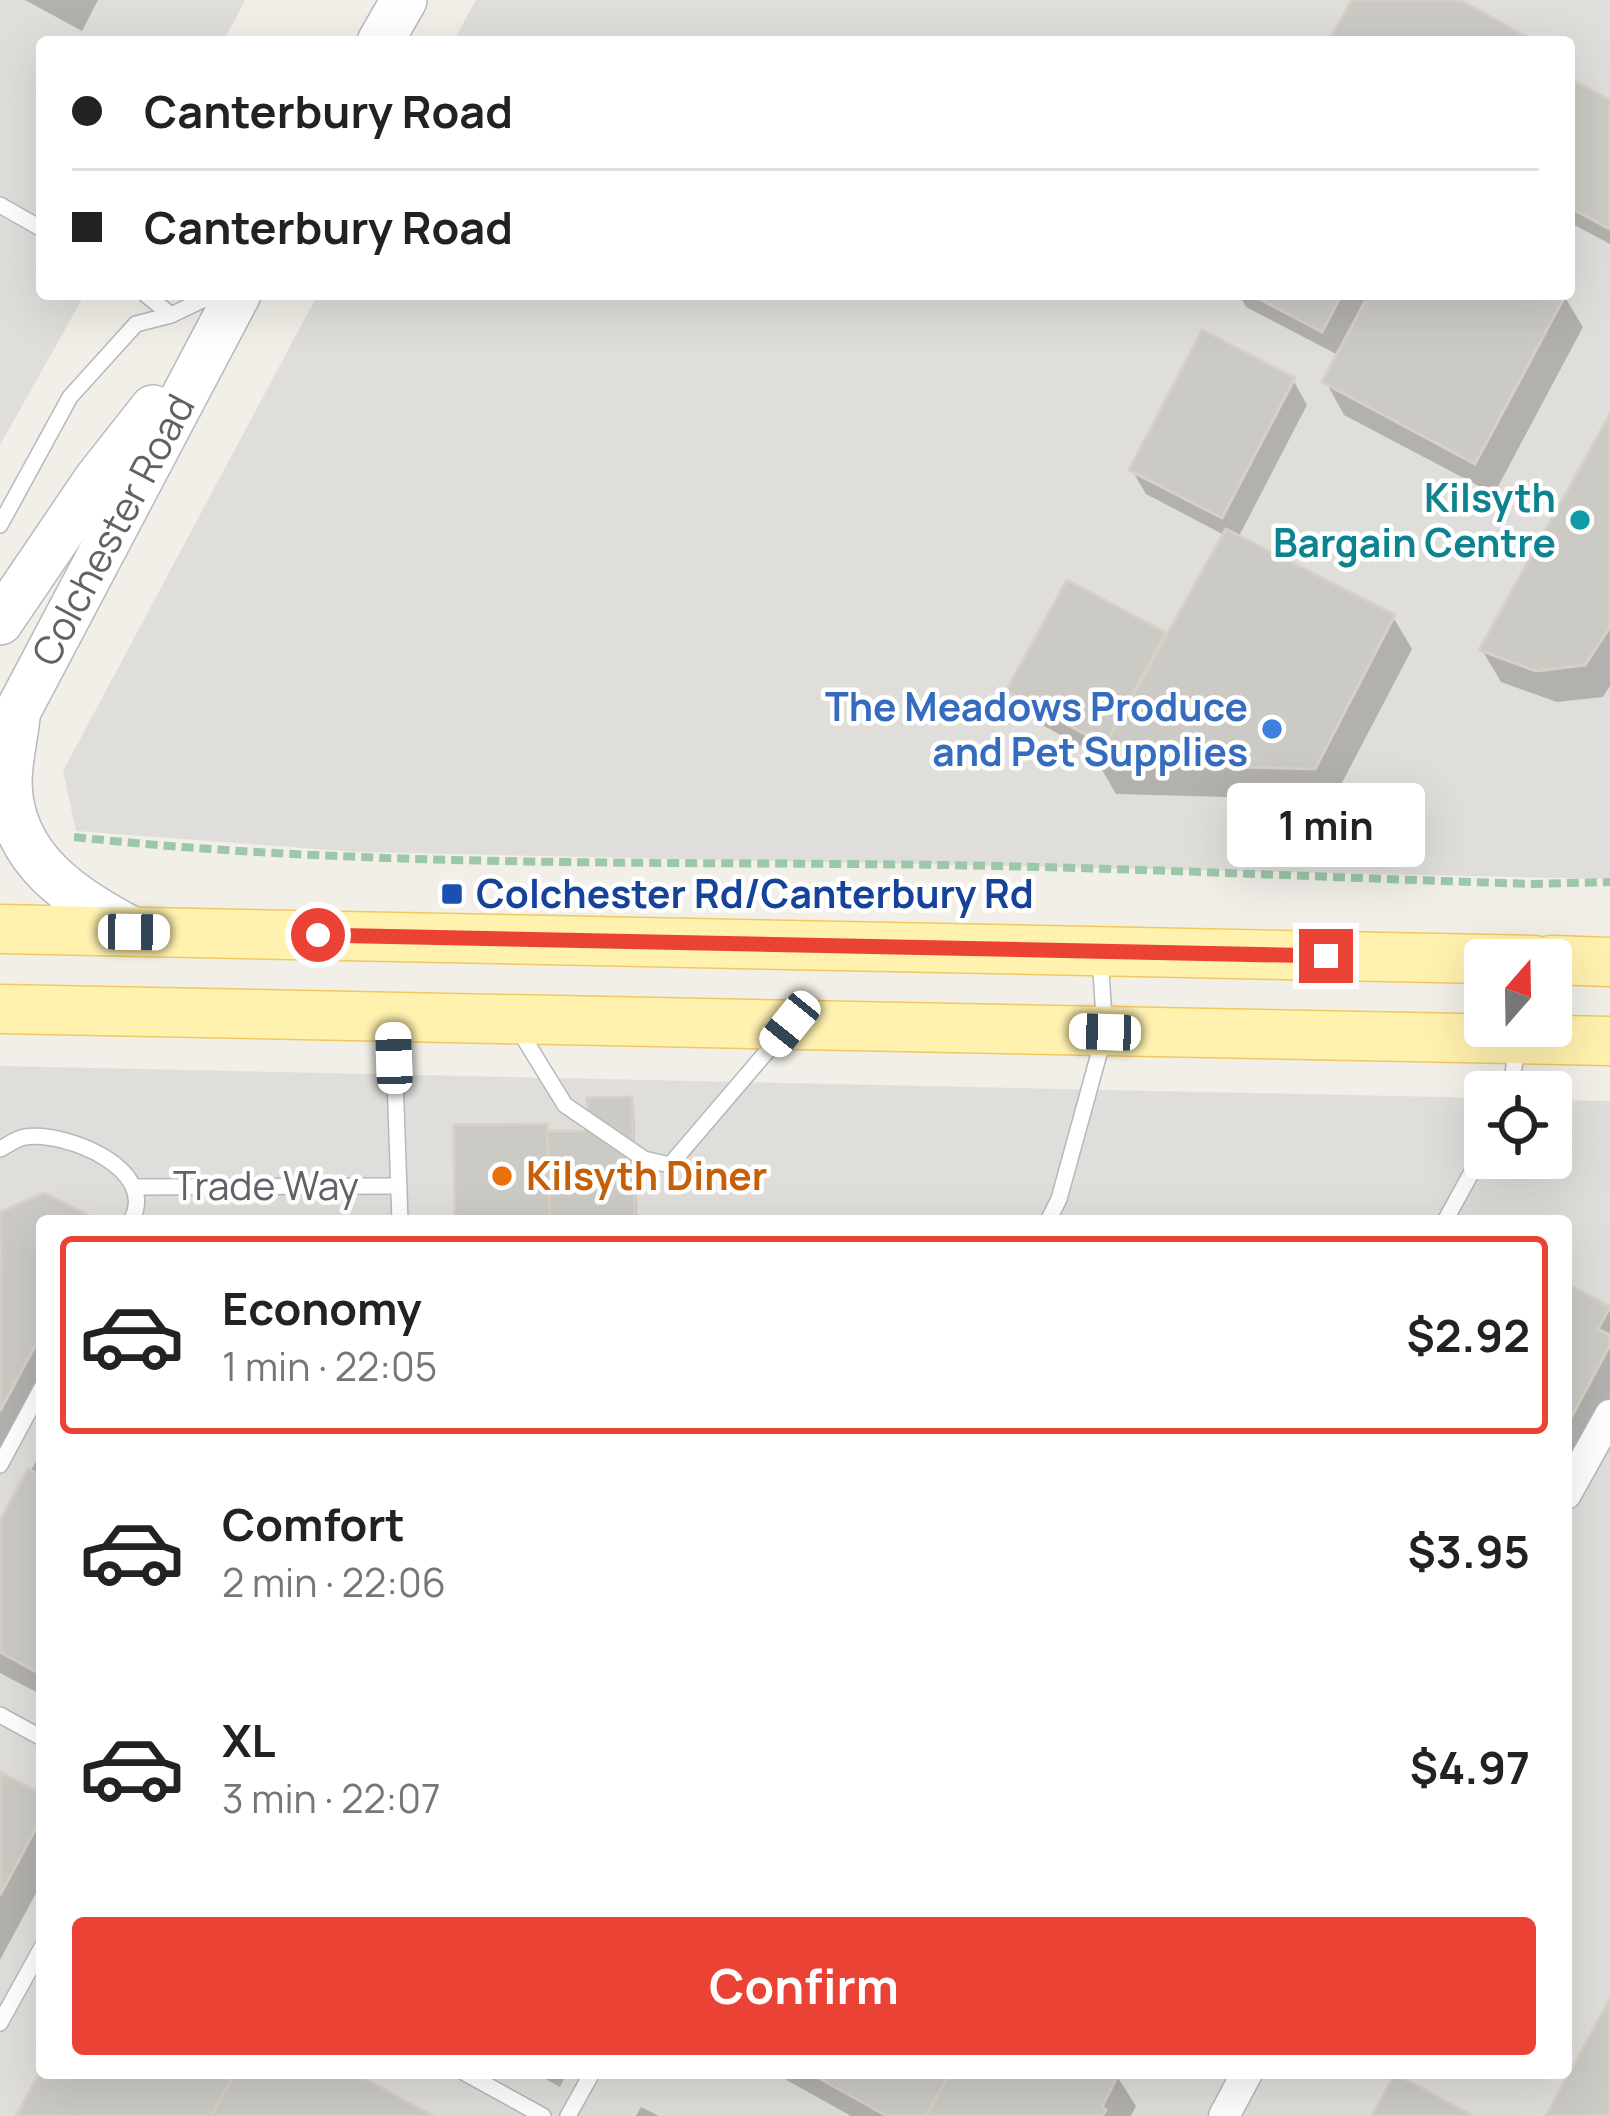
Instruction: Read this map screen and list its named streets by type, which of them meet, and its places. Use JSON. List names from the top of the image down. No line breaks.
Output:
{"streets":{"main road":["Colchester Road"],"lane":["Trade Way"]},"places":{"other":["Kilsyth Bargain Centre","The Meadows Produce and Pet Supplies","Kilsyth Diner"],"transit":["Colchester Rd/Canterbury Rd"]},"north":"top","page":{"banner":["Canterbury Road","Canterbury Road"],"bubble":"1 min","list":[{"name":"Economy","note":"1 min · 22:05","value":"$2.92"},{"name":"Comfort","note":"2 min · 22:06","value":"$3.95"},{"name":"XL","note":"3 min · 22:07","value":"$4.97"}],"buttons":"Confirm"}}
